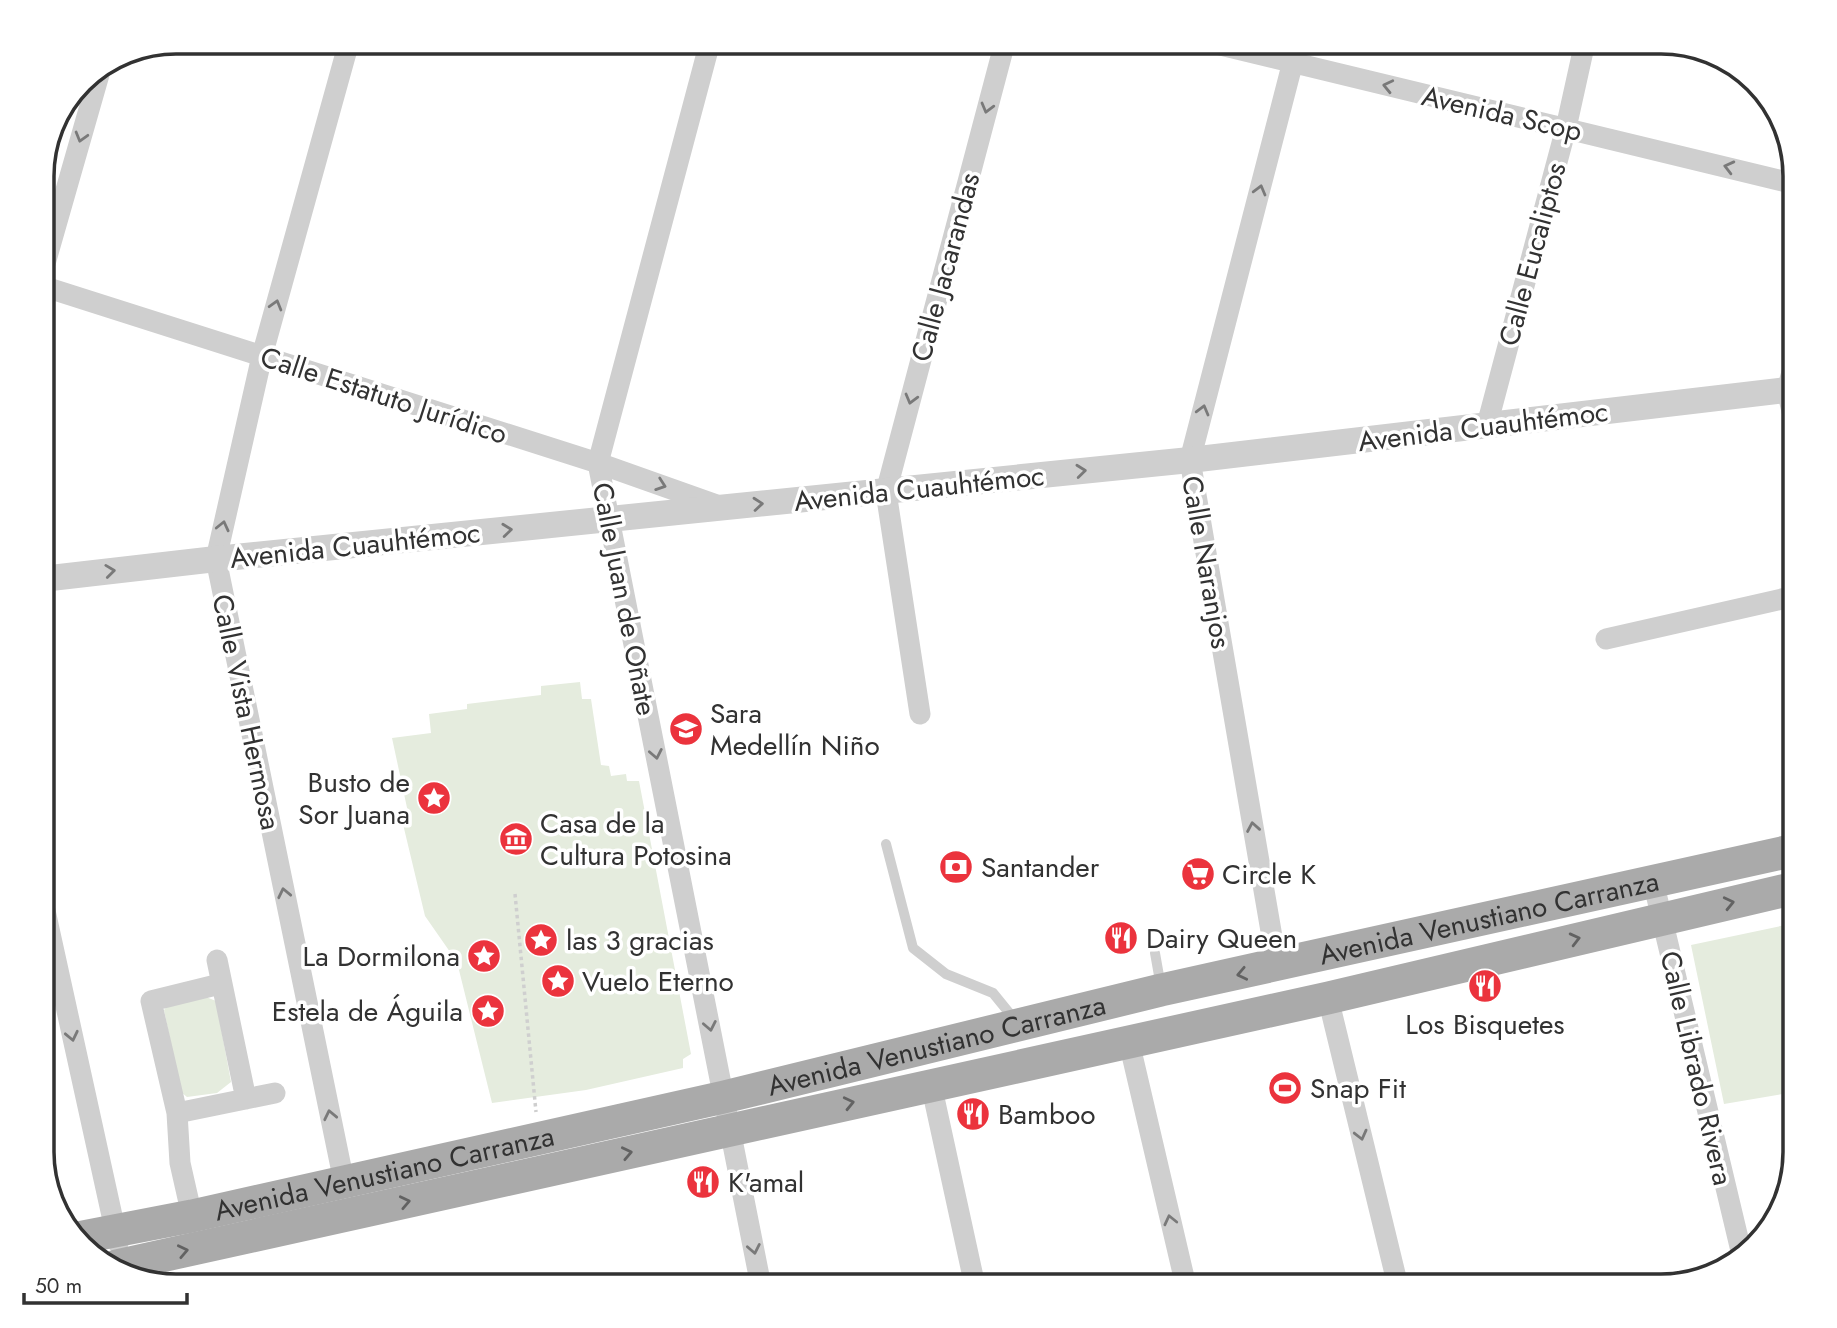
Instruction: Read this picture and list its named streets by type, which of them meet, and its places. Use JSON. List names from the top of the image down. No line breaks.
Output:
{"streets":{"main road":["Avenida Venustiano Carranza"],"street":["Avenida Scop","Calle Eucaliptos","Calle Jacarandas","Calle Estatuto Jurídico","Avenida Cuauhtémoc","Calle Naranjos","Calle Juan de Oñate","Calle Vista Hermosa","Calle Librado Rivera"]},"crossings":[["Avenida Scop","Calle Eucaliptos"],["Avenida Scop","Calle Naranjos"],["Calle Eucaliptos","Avenida Cuauhtémoc"],["Calle Jacarandas","Avenida Cuauhtémoc"],["Calle Estatuto Jurídico","Avenida Cuauhtémoc"],["Calle Estatuto Jurídico","Calle Juan de Oñate"],["Calle Estatuto Jurídico","Calle Vista Hermosa"],["Avenida Cuauhtémoc","Calle Naranjos"],["Avenida Cuauhtémoc","Calle Juan de Oñate"],["Avenida Cuauhtémoc","Calle Vista Hermosa"],["Calle Naranjos","Avenida Venustiano Carranza"],["Calle Juan de Oñate","Avenida Venustiano Carranza"],["Calle Vista Hermosa","Avenida Venustiano Carranza"],["Avenida Venustiano Carranza","Calle Librado Rivera"]],"one_way":["Avenida Scop","Calle Jacarandas","Avenida Cuauhtémoc","Calle Naranjos","Calle Juan de Oñate","Calle Vista Hermosa"],"places":{"school or university":["Sara Medellín Niño"],"place":["Busto de Sor Juana","las 3 gracias","La Dormilona","Vuelo Eterno","Estela de Águila"],"museum":["Casa de la Cultura Potosina"],"bank":["Santander"],"supermarket":["Circle K"],"restaurant":["Dairy Queen","Los Bisquetes","Bamboo","K'amal"],"sports":["Snap Fit"]},"scale_bar":"50 m"}
